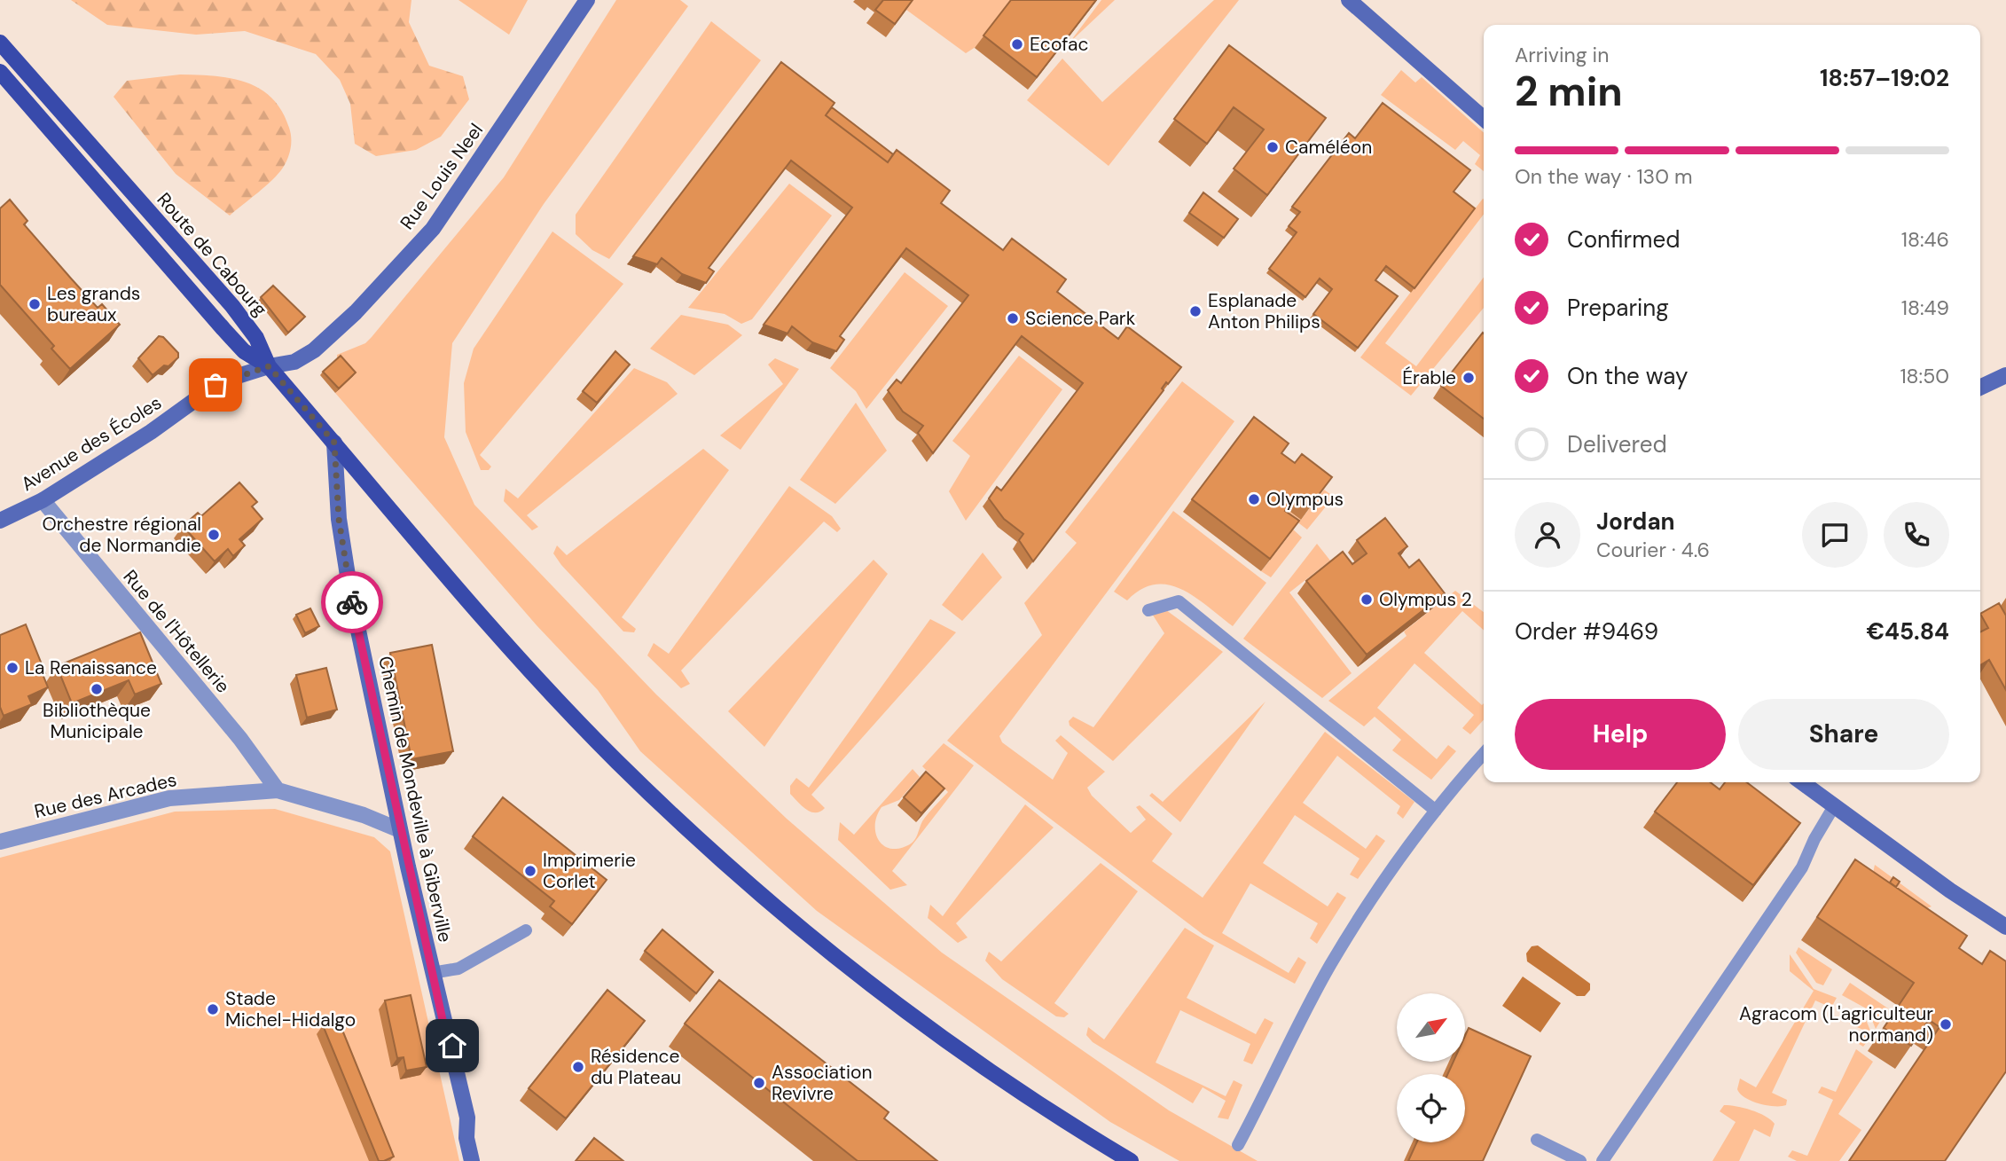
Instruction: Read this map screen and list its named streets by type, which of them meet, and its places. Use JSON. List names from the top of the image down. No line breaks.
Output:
{"streets":{"main road":["Route de Cabourg"],"street":["Rue Louis Neel","Avenue des Écoles","Rue de l'Hôtellerie","Rue des Arcades","Chemin de Mondeville à Giberville"]},"crossings":[["Rue Louis Neel","Route de Cabourg"],["Rue Louis Neel","Avenue des Écoles"],["Route de Cabourg","Avenue des Écoles"],["Avenue des Écoles","Rue de l'Hôtellerie"],["Rue de l'Hôtellerie","Rue des Arcades"],["Rue des Arcades","Chemin de Mondeville à Giberville"]],"places":["Ecofac","Caméléon","Les grands bureaux","Esplanade Anton Philips","Science Park","Érable","Olympus","Orchestre régional de Normandie","Olympus 2","La Renaissance","Bibliothèque Municipale","Imprimerie Corlet","Stade Michel-Hidalgo","Agracom (L'agriculteur normand)","Résidence du Plateau","Association Revivre"],"north":"top right","page":{"heading":["2 min","Arriving in","18:57–19:02"],"panel":["Jordan","Courier · 4.6","Order #9469","€45.84"],"bar":"On the way · 130 m","list":[["Confirmed","18:46"],["Preparing","18:49"],["On the way","18:50"],"Delivered"],"buttons":["Help","Share"]}}
